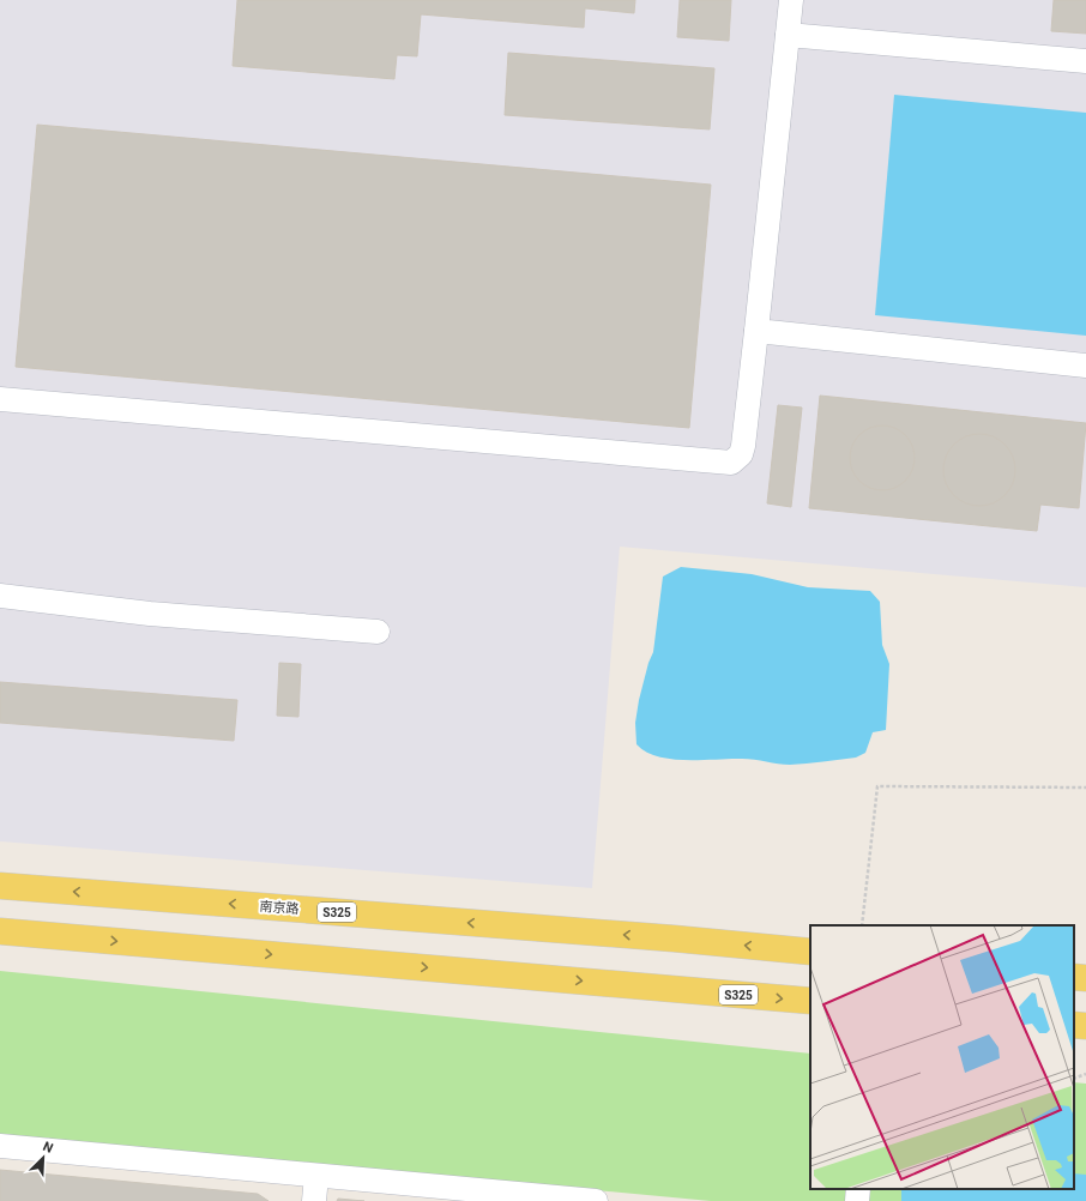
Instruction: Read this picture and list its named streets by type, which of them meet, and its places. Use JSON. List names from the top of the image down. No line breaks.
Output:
{"streets":{"main road":["南京路","S325"]},"north":"top right"}
